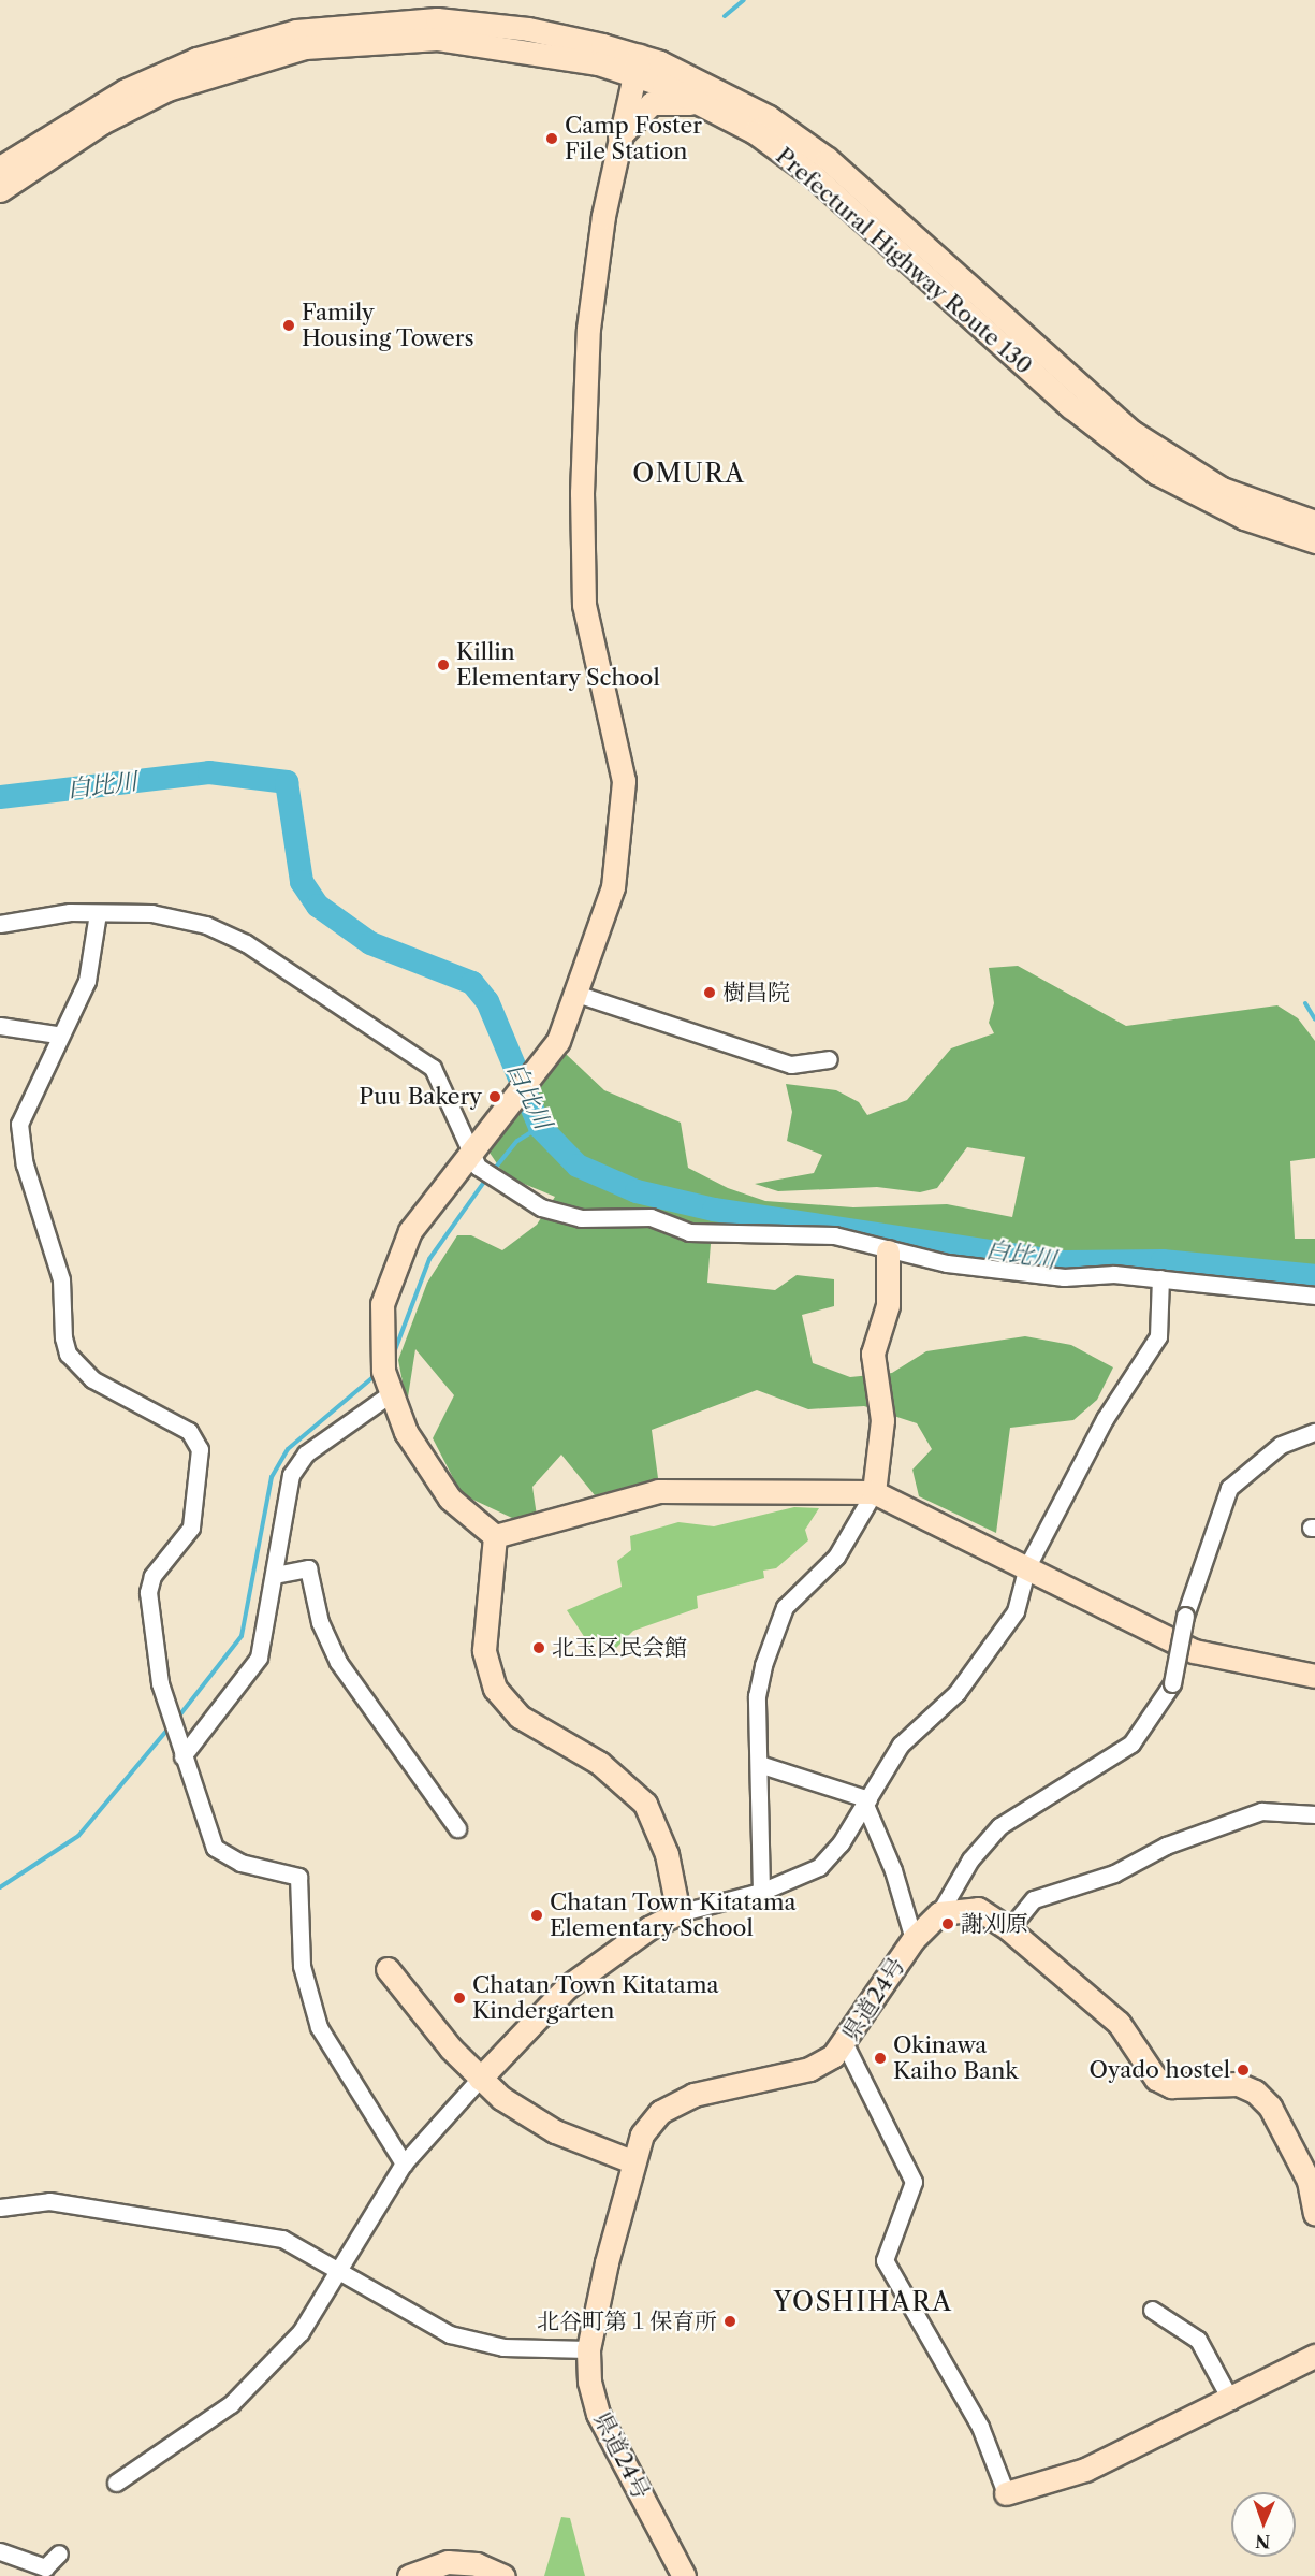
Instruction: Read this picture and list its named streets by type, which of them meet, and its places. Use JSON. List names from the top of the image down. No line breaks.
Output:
{"streets":{"main road":["Prefectural Highway Route 130","県道24号"]},"districts":["OMURA","YOSHIHARA"],"water":["白比川"],"places":["Camp Foster File Station","Family Housing Towers","Killin Elementary School","樹昌院","Puu Bakery","北玉区民会館","Chatan Town Kitatama Elementary School","謝刈原","Chatan Town Kitatama Kindergarten","Okinawa Kaiho Bank","Oyado hostel","北谷町第１保育所"],"north":"bottom"}
